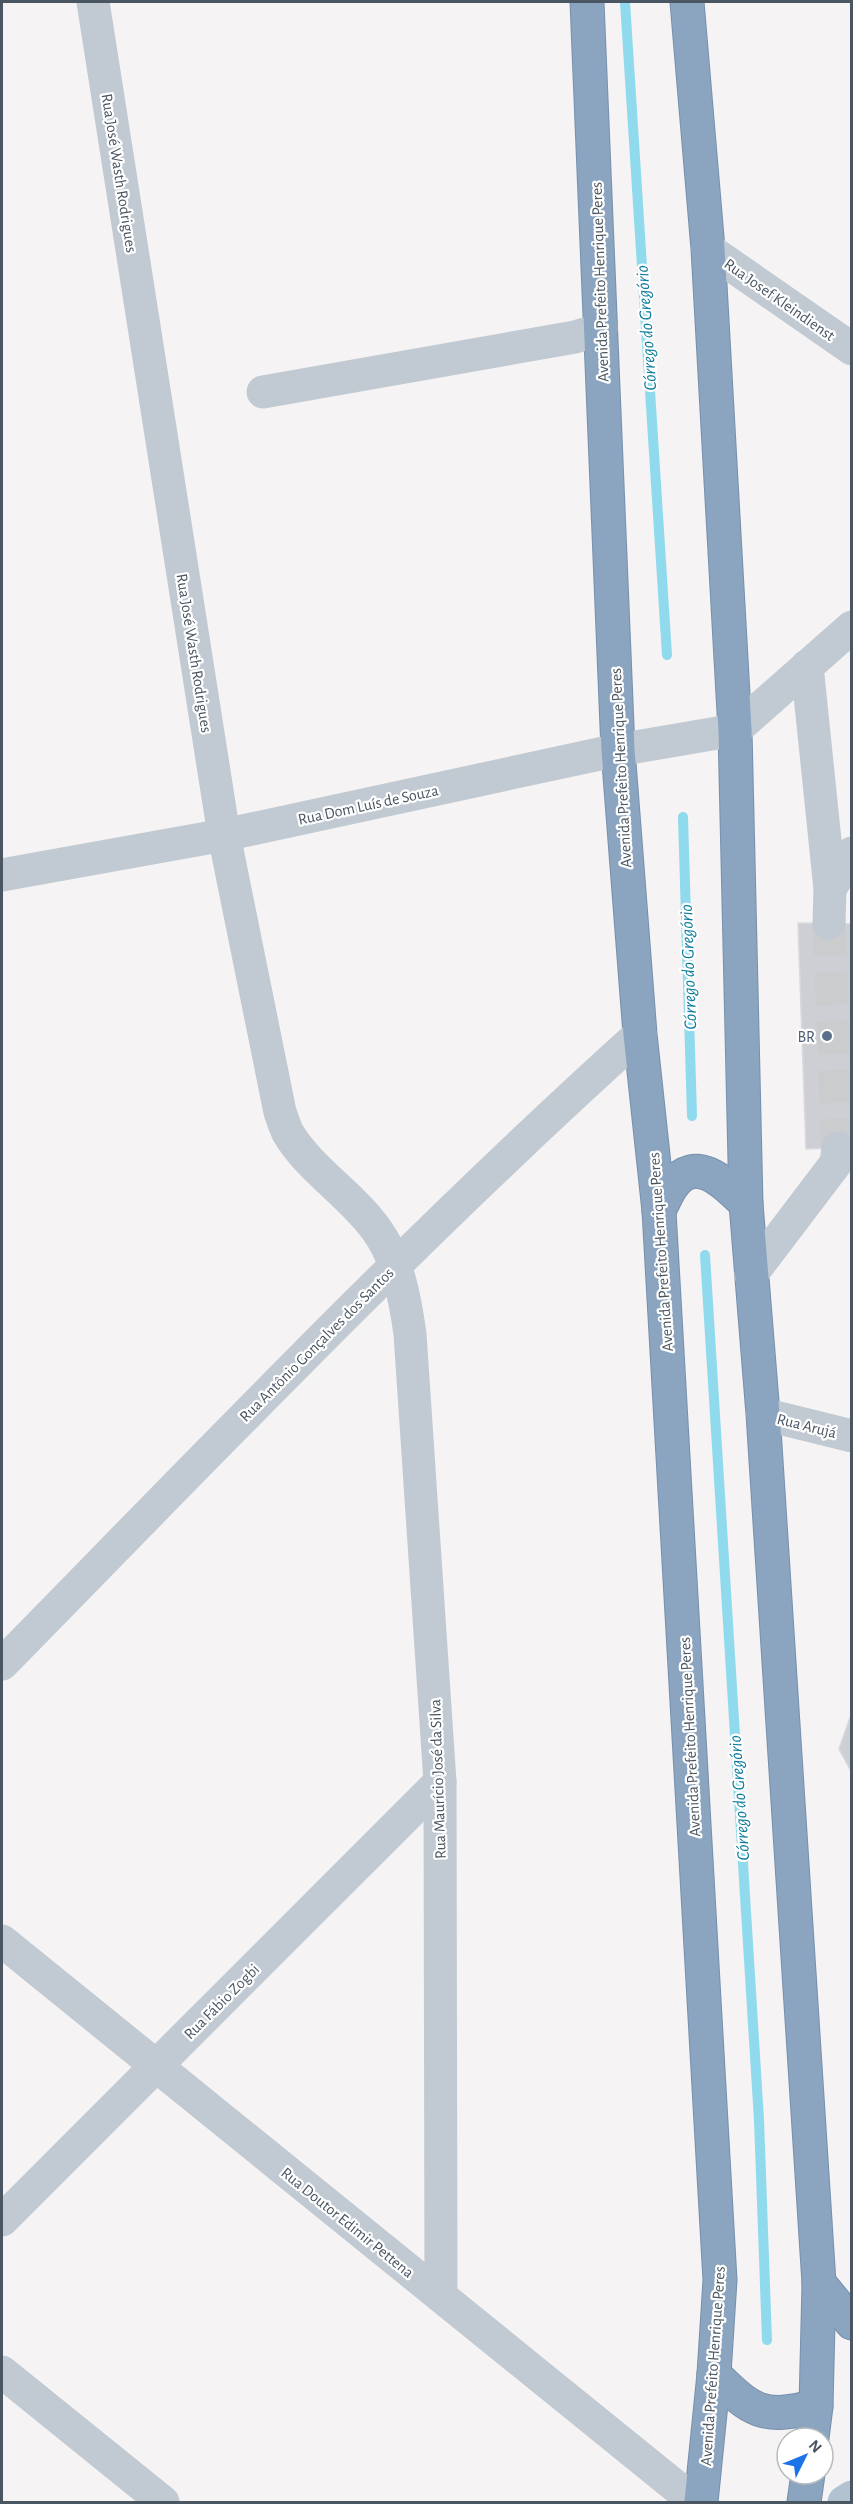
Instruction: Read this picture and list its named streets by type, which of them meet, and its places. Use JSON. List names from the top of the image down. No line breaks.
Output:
{"streets":{"highway":["Avenida Prefeito Henrique Peres"],"street":["Rua José Wasth Rodrigues","Rua Josef Kleindienst","Rua Dom Luís de Souza","Rua Antônio Gonçalves dos Santos","Rua Arujá","Rua Maurício José da Silva","Rua Fábio Zogbi","Rua Doutor Edimir Pettena"]},"crossings":[["Rua José Wasth Rodrigues","Rua Dom Luís de Souza"],["Rua José Wasth Rodrigues","Rua Antônio Gonçalves dos Santos"],["Rua José Wasth Rodrigues","Rua Maurício José da Silva"],["Avenida Prefeito Henrique Peres","Rua Dom Luís de Souza"],["Avenida Prefeito Henrique Peres","Rua Antônio Gonçalves dos Santos"],["Rua Antônio Gonçalves dos Santos","Rua Maurício José da Silva"],["Rua Maurício José da Silva","Rua Fábio Zogbi"],["Rua Maurício José da Silva","Rua Doutor Edimir Pettena"],["Rua Fábio Zogbi","Rua Doutor Edimir Pettena"]],"water":["Córrego do Gregório"],"places":["BR"],"north":"top right"}
